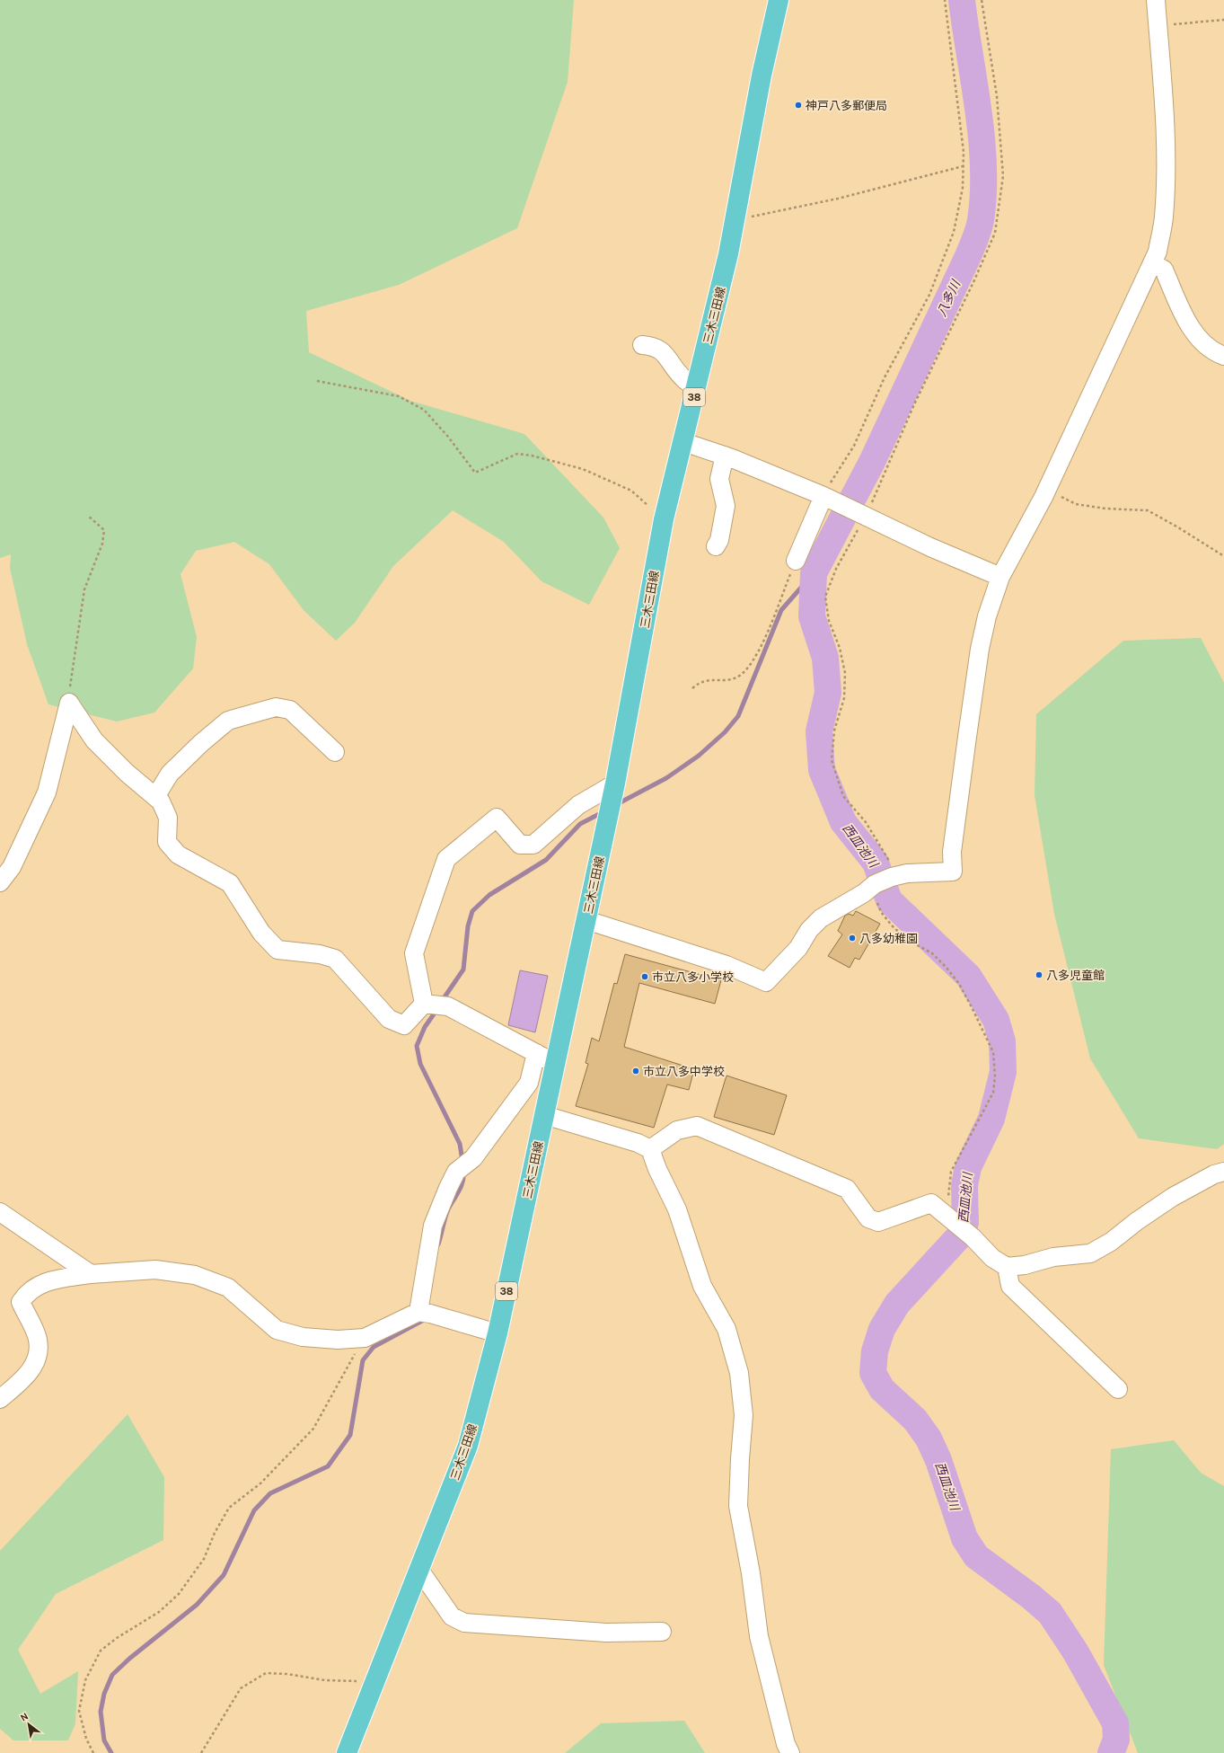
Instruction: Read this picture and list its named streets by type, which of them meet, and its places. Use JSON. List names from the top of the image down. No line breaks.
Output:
{"streets":{"main road":["三木三田線","38"]},"water":["八多川","西皿池川"],"places":["神戸八多郵便局","八多幼稚園","八多児童館","市立八多小学校","市立八多中学校"],"north":"top left"}
